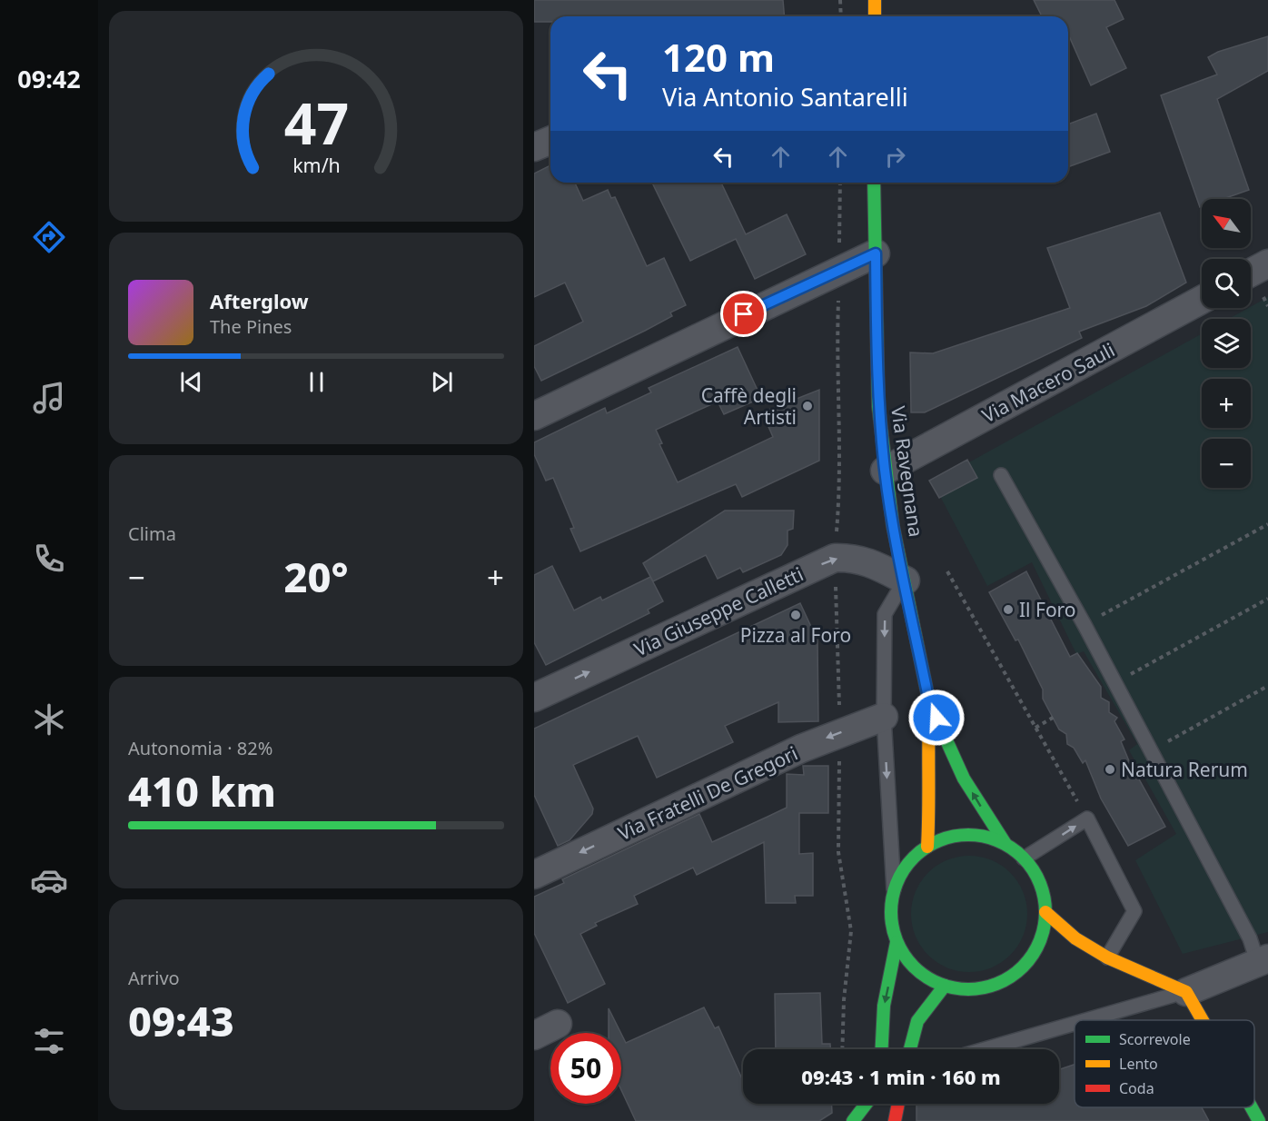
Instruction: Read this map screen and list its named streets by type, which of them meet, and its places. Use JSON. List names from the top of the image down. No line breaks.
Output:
{"streets":{"main road":["Via Ravegnana"],"street":["Via Macero Sauli","Via Giuseppe Calletti","Via Fratelli De Gregori"]},"crossings":[["Via Macero Sauli","Via Ravegnana"],["Via Ravegnana","Via Giuseppe Calletti"]],"one_way":["Via Giuseppe Calletti","Via Fratelli De Gregori"],"places":["Caffè degli Artisti","Il Foro","Pizza al Foro","Natura Rerum"],"legend":["Scorrevole","Lento","Coda"],"north":"top left","page":{"tabs":"09:42","turn":["120 m","Via Antonio Santarelli"],"map_buttons":["+","−"],"song":["Afterglow","The Pines"],"tile":["Clima",["Autonomia · 82%","410 km"],["Arrivo","09:43"]],"heat":["−","20°","+"],"limit":"50","trip":"09:43 · 1 min · 160 m","gauge":["47","km/h"]}}
